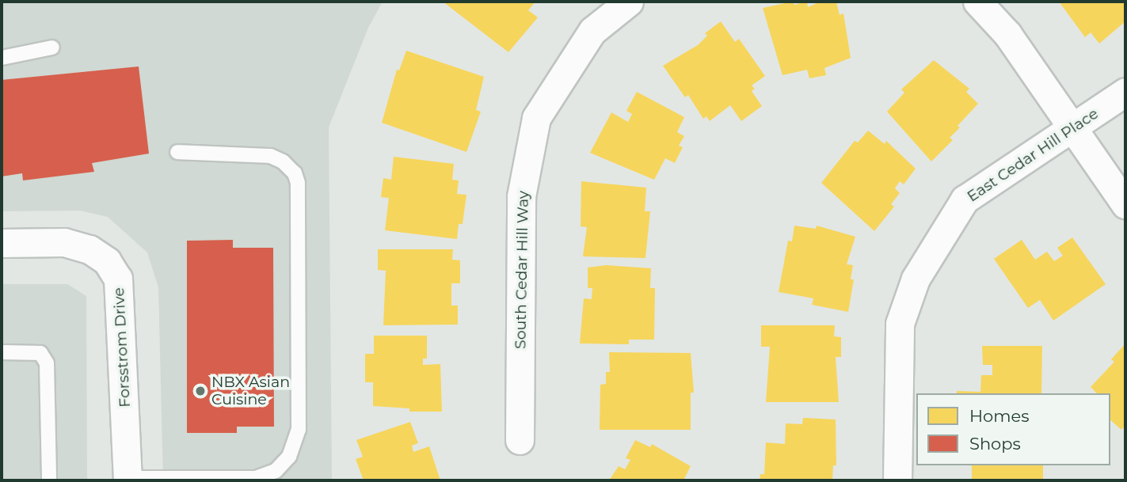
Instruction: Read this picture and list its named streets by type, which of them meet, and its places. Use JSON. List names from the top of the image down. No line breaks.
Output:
{"streets":{"street":["East Cedar Hill Place","South Cedar Hill Way","Forsstrom Drive"]},"places":["NBX Asian Cuisine"],"legend":["Homes","Shops"]}
